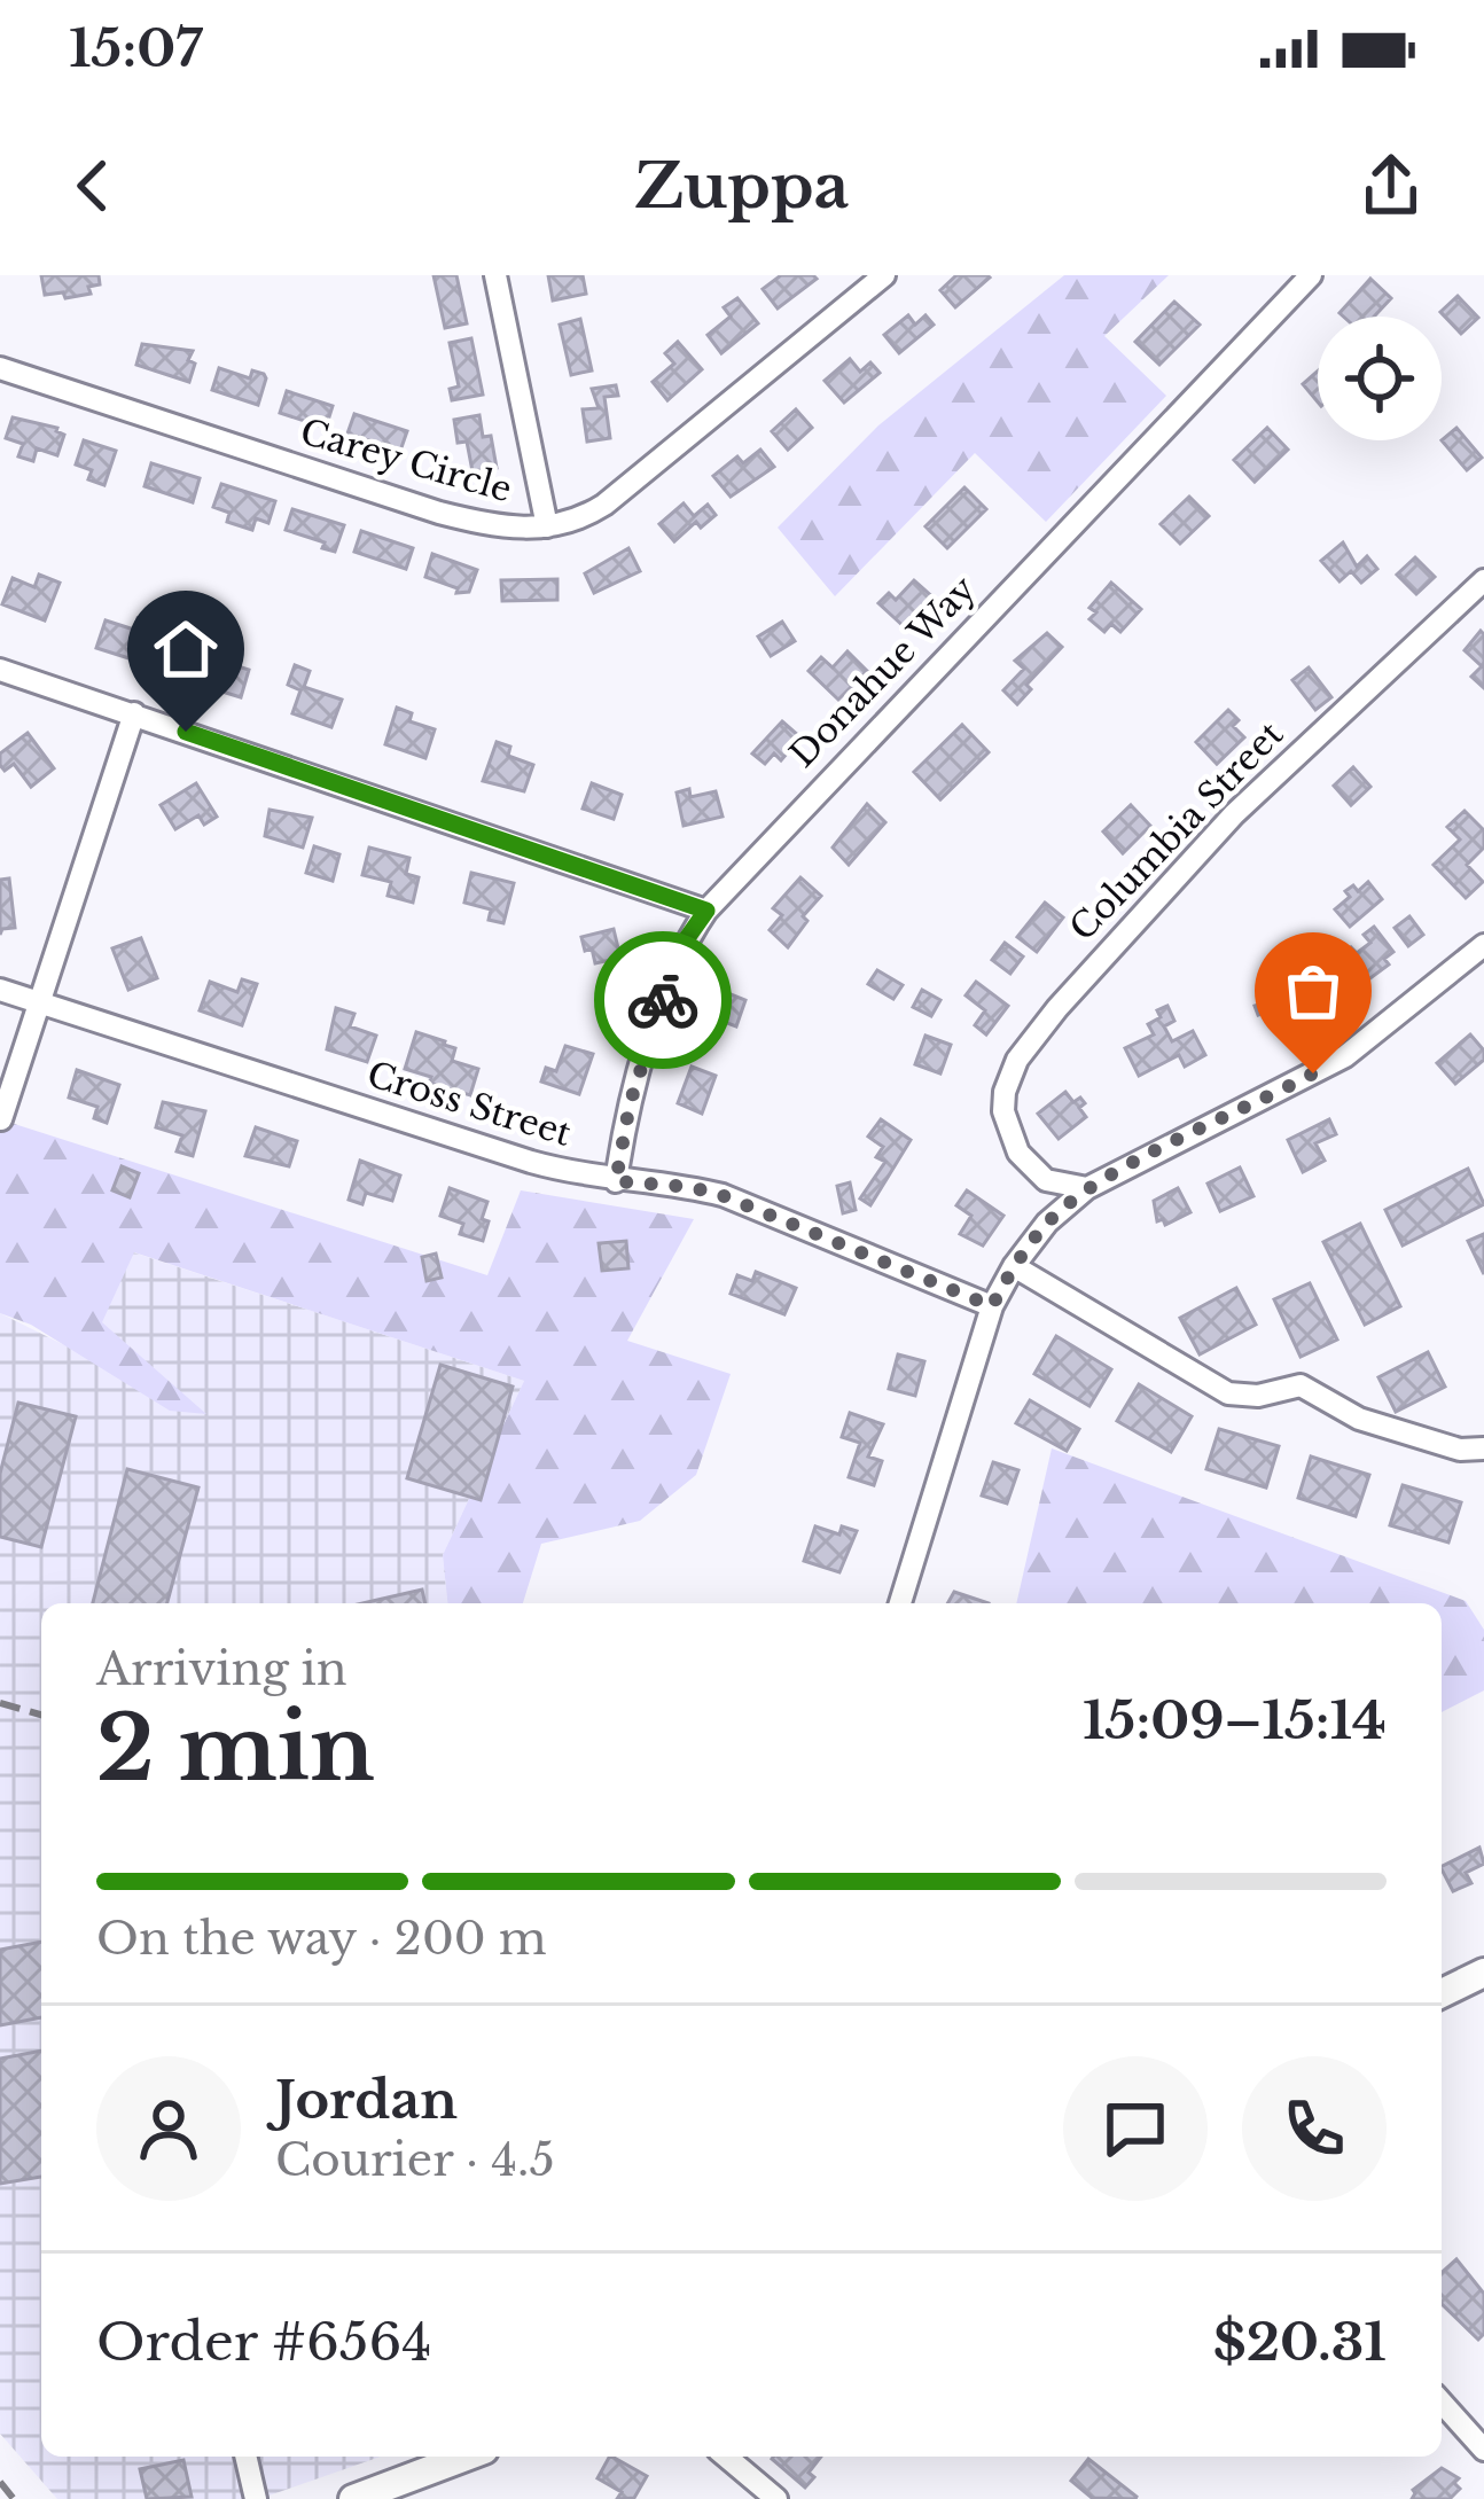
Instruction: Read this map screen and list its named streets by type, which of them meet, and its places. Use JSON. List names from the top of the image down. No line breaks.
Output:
{"streets":{"street":["Carey Circle","Donahue Way","Columbia Street","Cross Street"]},"crossings":[["Donahue Way","Cross Street"]],"page":{"status":"15:07","header":"Zuppa","heading":["2 min","Arriving in","15:09–15:14"],"panel":["Jordan","Courier · 4.5","Order #6564","$20.31"],"bar":"On the way · 200 m"}}
